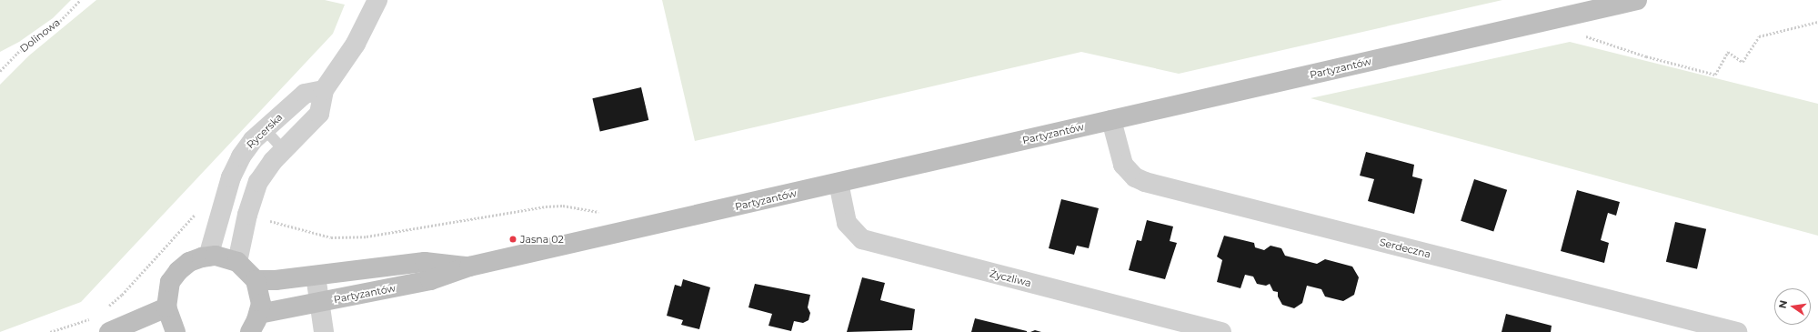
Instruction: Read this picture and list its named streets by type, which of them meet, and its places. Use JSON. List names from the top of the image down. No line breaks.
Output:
{"streets":{"street":["Partyzantów","Rycerska","Serdeczna","Życzliwa"],"path":["Dolinowa"]},"crossings":[["Partyzantów","Serdeczna"],["Partyzantów","Życzliwa"]],"places":["Jasna 02"],"north":"left"}
